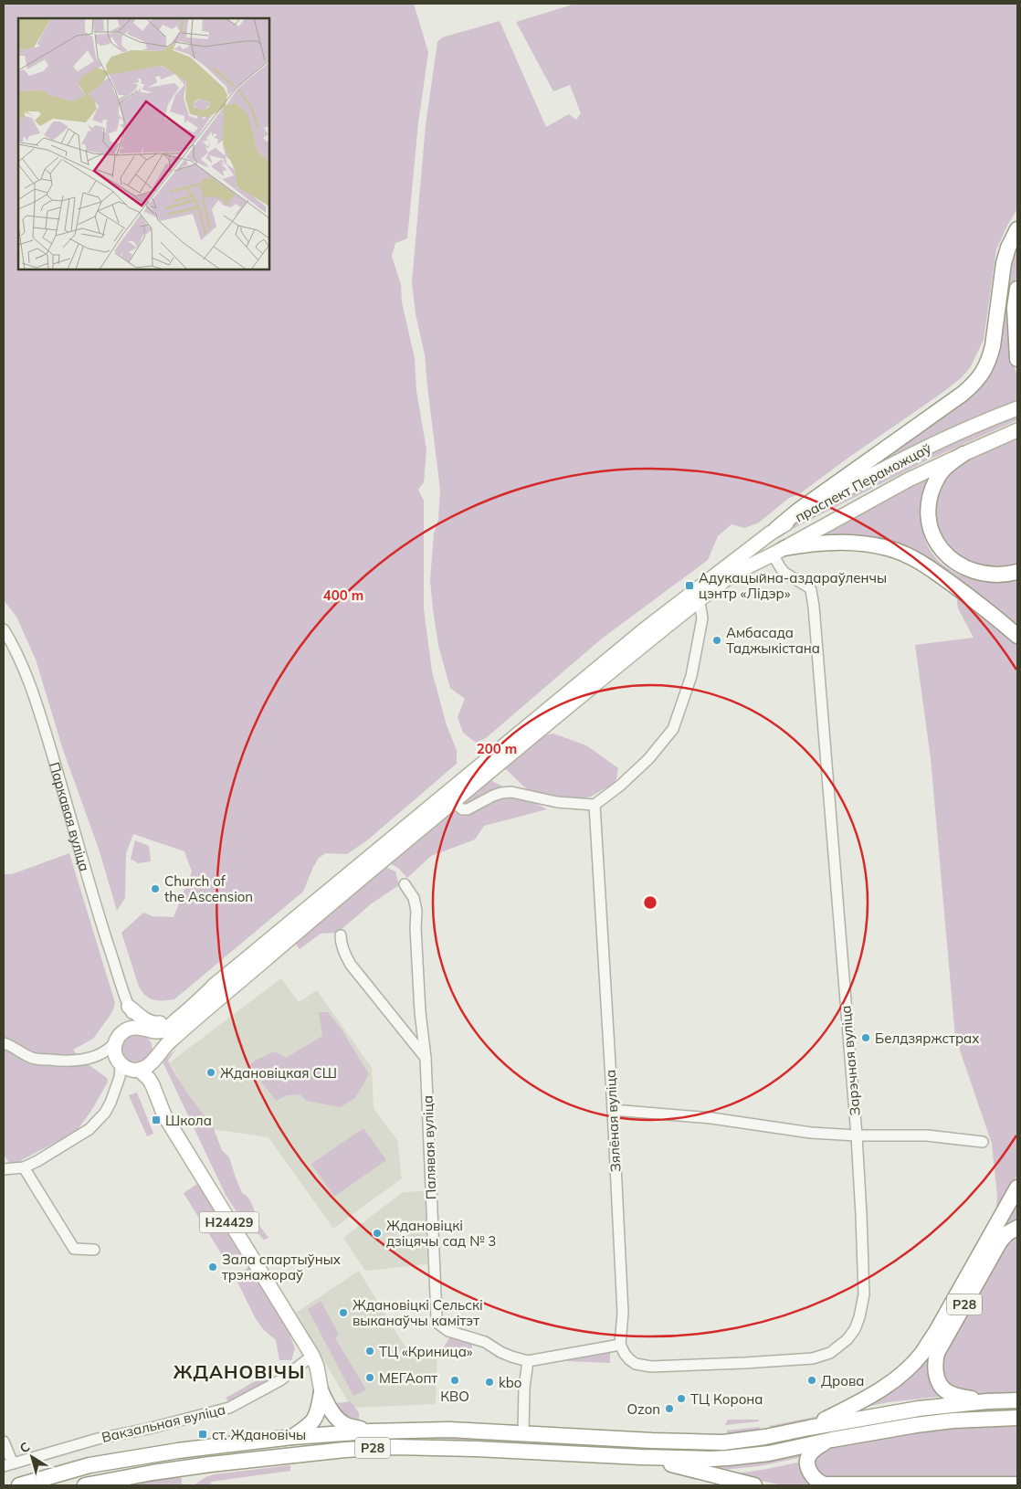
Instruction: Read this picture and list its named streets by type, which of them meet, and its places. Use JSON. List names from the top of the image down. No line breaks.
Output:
{"streets":{"highway":["Н24429","Р28"],"main road":["праспект Пераможцаў"],"street":["Паркавая вуліца","Зарэчная вуліца","Зялёная вуліца","Палявая вуліца","Вакзальная вуліца"]},"crossings":[["Паркавая вуліца","Н24429"],["Зарэчная вуліца","Зялёная вуліца"],["Н24429","Р28"],["Н24429","Вакзальная вуліца"]],"districts":["ЖДАНОВІЧЫ"],"places":{"transit":["Адукацыйна-аздараўленчы цэнтр «Лідэр»","Школа","ст. Ждановічы"],"other":["Амбасада Таджыкістана","Church of the Ascension","Белдзяржстрах","Ждановіцкая СШ","Ждановіцкі дзіцячы сад № 3","Зала спартыўных трэнажораў","Ждановіцкі Сельскі выканаўчы камітэт","ТЦ «Криница»","МЕГАопт","КВО","Дрова","kbo","ТЦ Корона","Ozon"]},"north":"top left","rings":["400 m","200 m"]}
